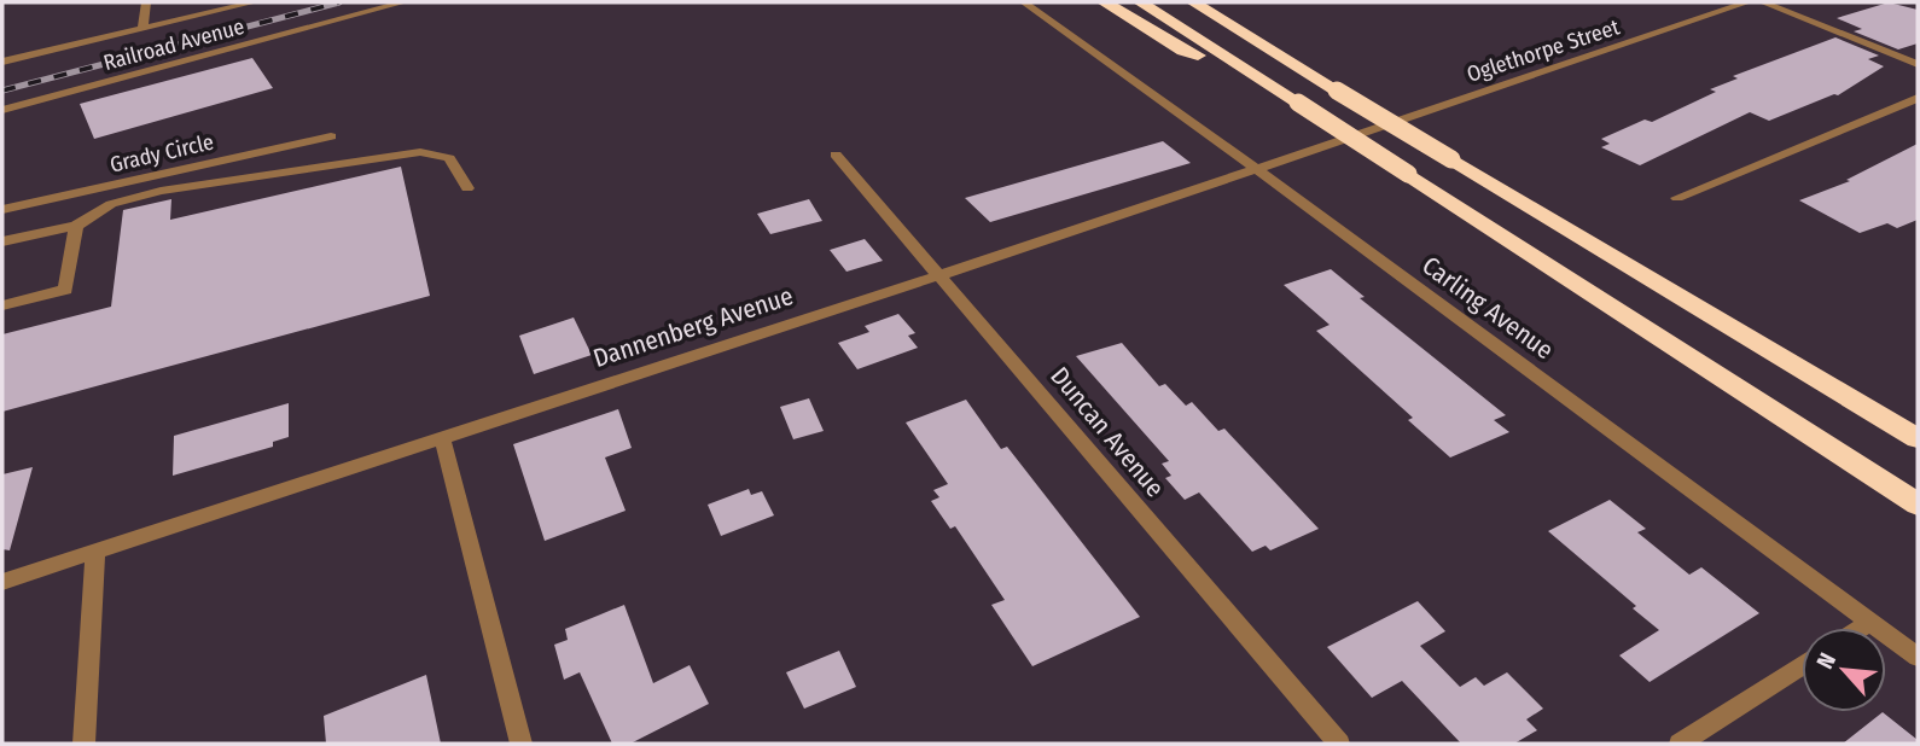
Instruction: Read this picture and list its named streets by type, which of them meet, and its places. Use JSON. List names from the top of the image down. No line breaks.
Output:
{"streets":{"street":["Railroad Avenue","Oglethorpe Street","Grady Circle","Carling Avenue","Dannenberg Avenue","Duncan Avenue"]},"crossings":[["Oglethorpe Street","Dannenberg Avenue"],["Carling Avenue","Dannenberg Avenue"],["Dannenberg Avenue","Duncan Avenue"]],"north":"top left"}
